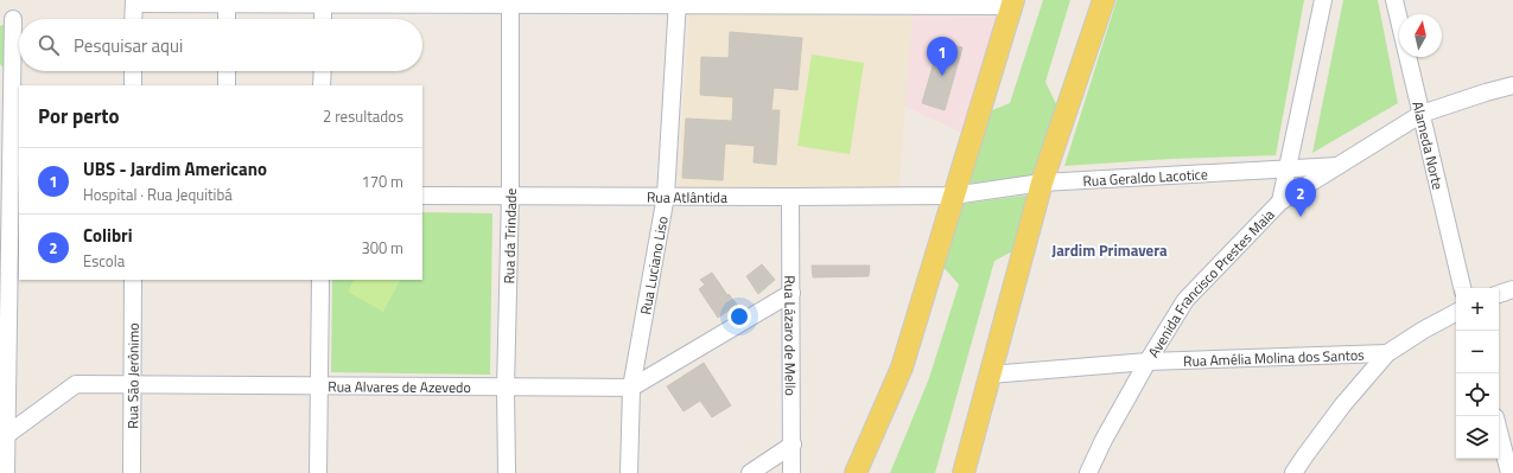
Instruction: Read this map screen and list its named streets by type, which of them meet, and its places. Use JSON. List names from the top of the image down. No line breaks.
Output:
{"streets":{"street":["Alameda Norte","Rua Geraldo Lacotice","Rua Atlântida","Rua da Trindade","Rua Luciano Liso","Avenida Francisco Prestes Maia","Rua Lázaro de Mello","Rua Amélia Molina dos Santos","Rua São Jerônimo","Rua Alvares de Azevedo"]},"crossings":[["Alameda Norte","Avenida Francisco Prestes Maia"],["Rua Geraldo Lacotice","Rua Atlântida"],["Rua Geraldo Lacotice","Avenida Francisco Prestes Maia"],["Rua Atlântida","Rua da Trindade"],["Rua Atlântida","Rua Luciano Liso"],["Rua Atlântida","Rua Lázaro de Mello"],["Rua da Trindade","Rua Alvares de Azevedo"],["Rua Luciano Liso","Rua Alvares de Azevedo"],["Avenida Francisco Prestes Maia","Rua Amélia Molina dos Santos"],["Rua São Jerônimo","Rua Alvares de Azevedo"]],"districts":["Jardim Primavera"],"north":"top","page":{"search":"Pesquisar aqui","pins":["1","2"],"heading":["Por perto","2 resultados"],"list":[{"mark":"1","name":"UBS - Jardim Americano","note":"Hospital · Rua Jequitibá","value":"170 m"},{"mark":"2","name":"Colibri","note":"Escola","value":"300 m"}],"map_buttons":["+","−"]}}
